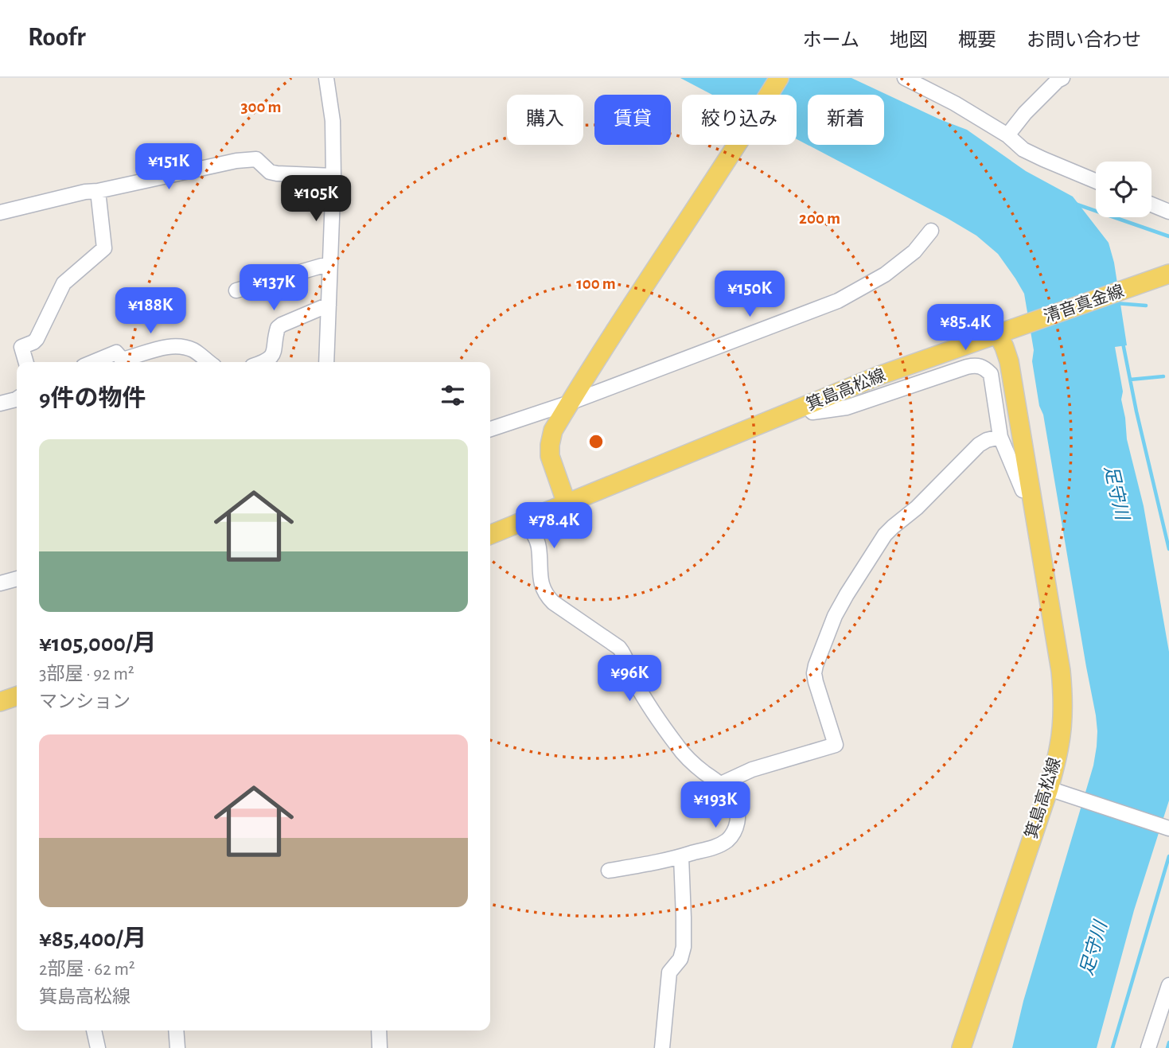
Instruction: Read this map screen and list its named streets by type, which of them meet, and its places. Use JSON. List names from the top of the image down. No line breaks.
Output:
{"streets":{"main road":["清音真金線","箕島高松線"]},"crossings":[["清音真金線","箕島高松線"]],"water":["足守川"],"page":{"header":"Roofr","nav":["ホーム","地図","概要","お問い合わせ"],"chip":["購入","賃貸","絞り込み","新着"],"price":["¥151K","¥105K","¥137K","¥150K","¥188K","¥85.4K","¥78.4K","¥96K","¥193K"],"heading":"9件の物件","list":[{"name":"¥105,000/月","note":"3部屋 · 92 m² · マンション"},{"name":"¥85,400/月","note":"2部屋 · 62 m² · 箕島高松線"}]},"rings":["300 m","200 m","100 m"]}
